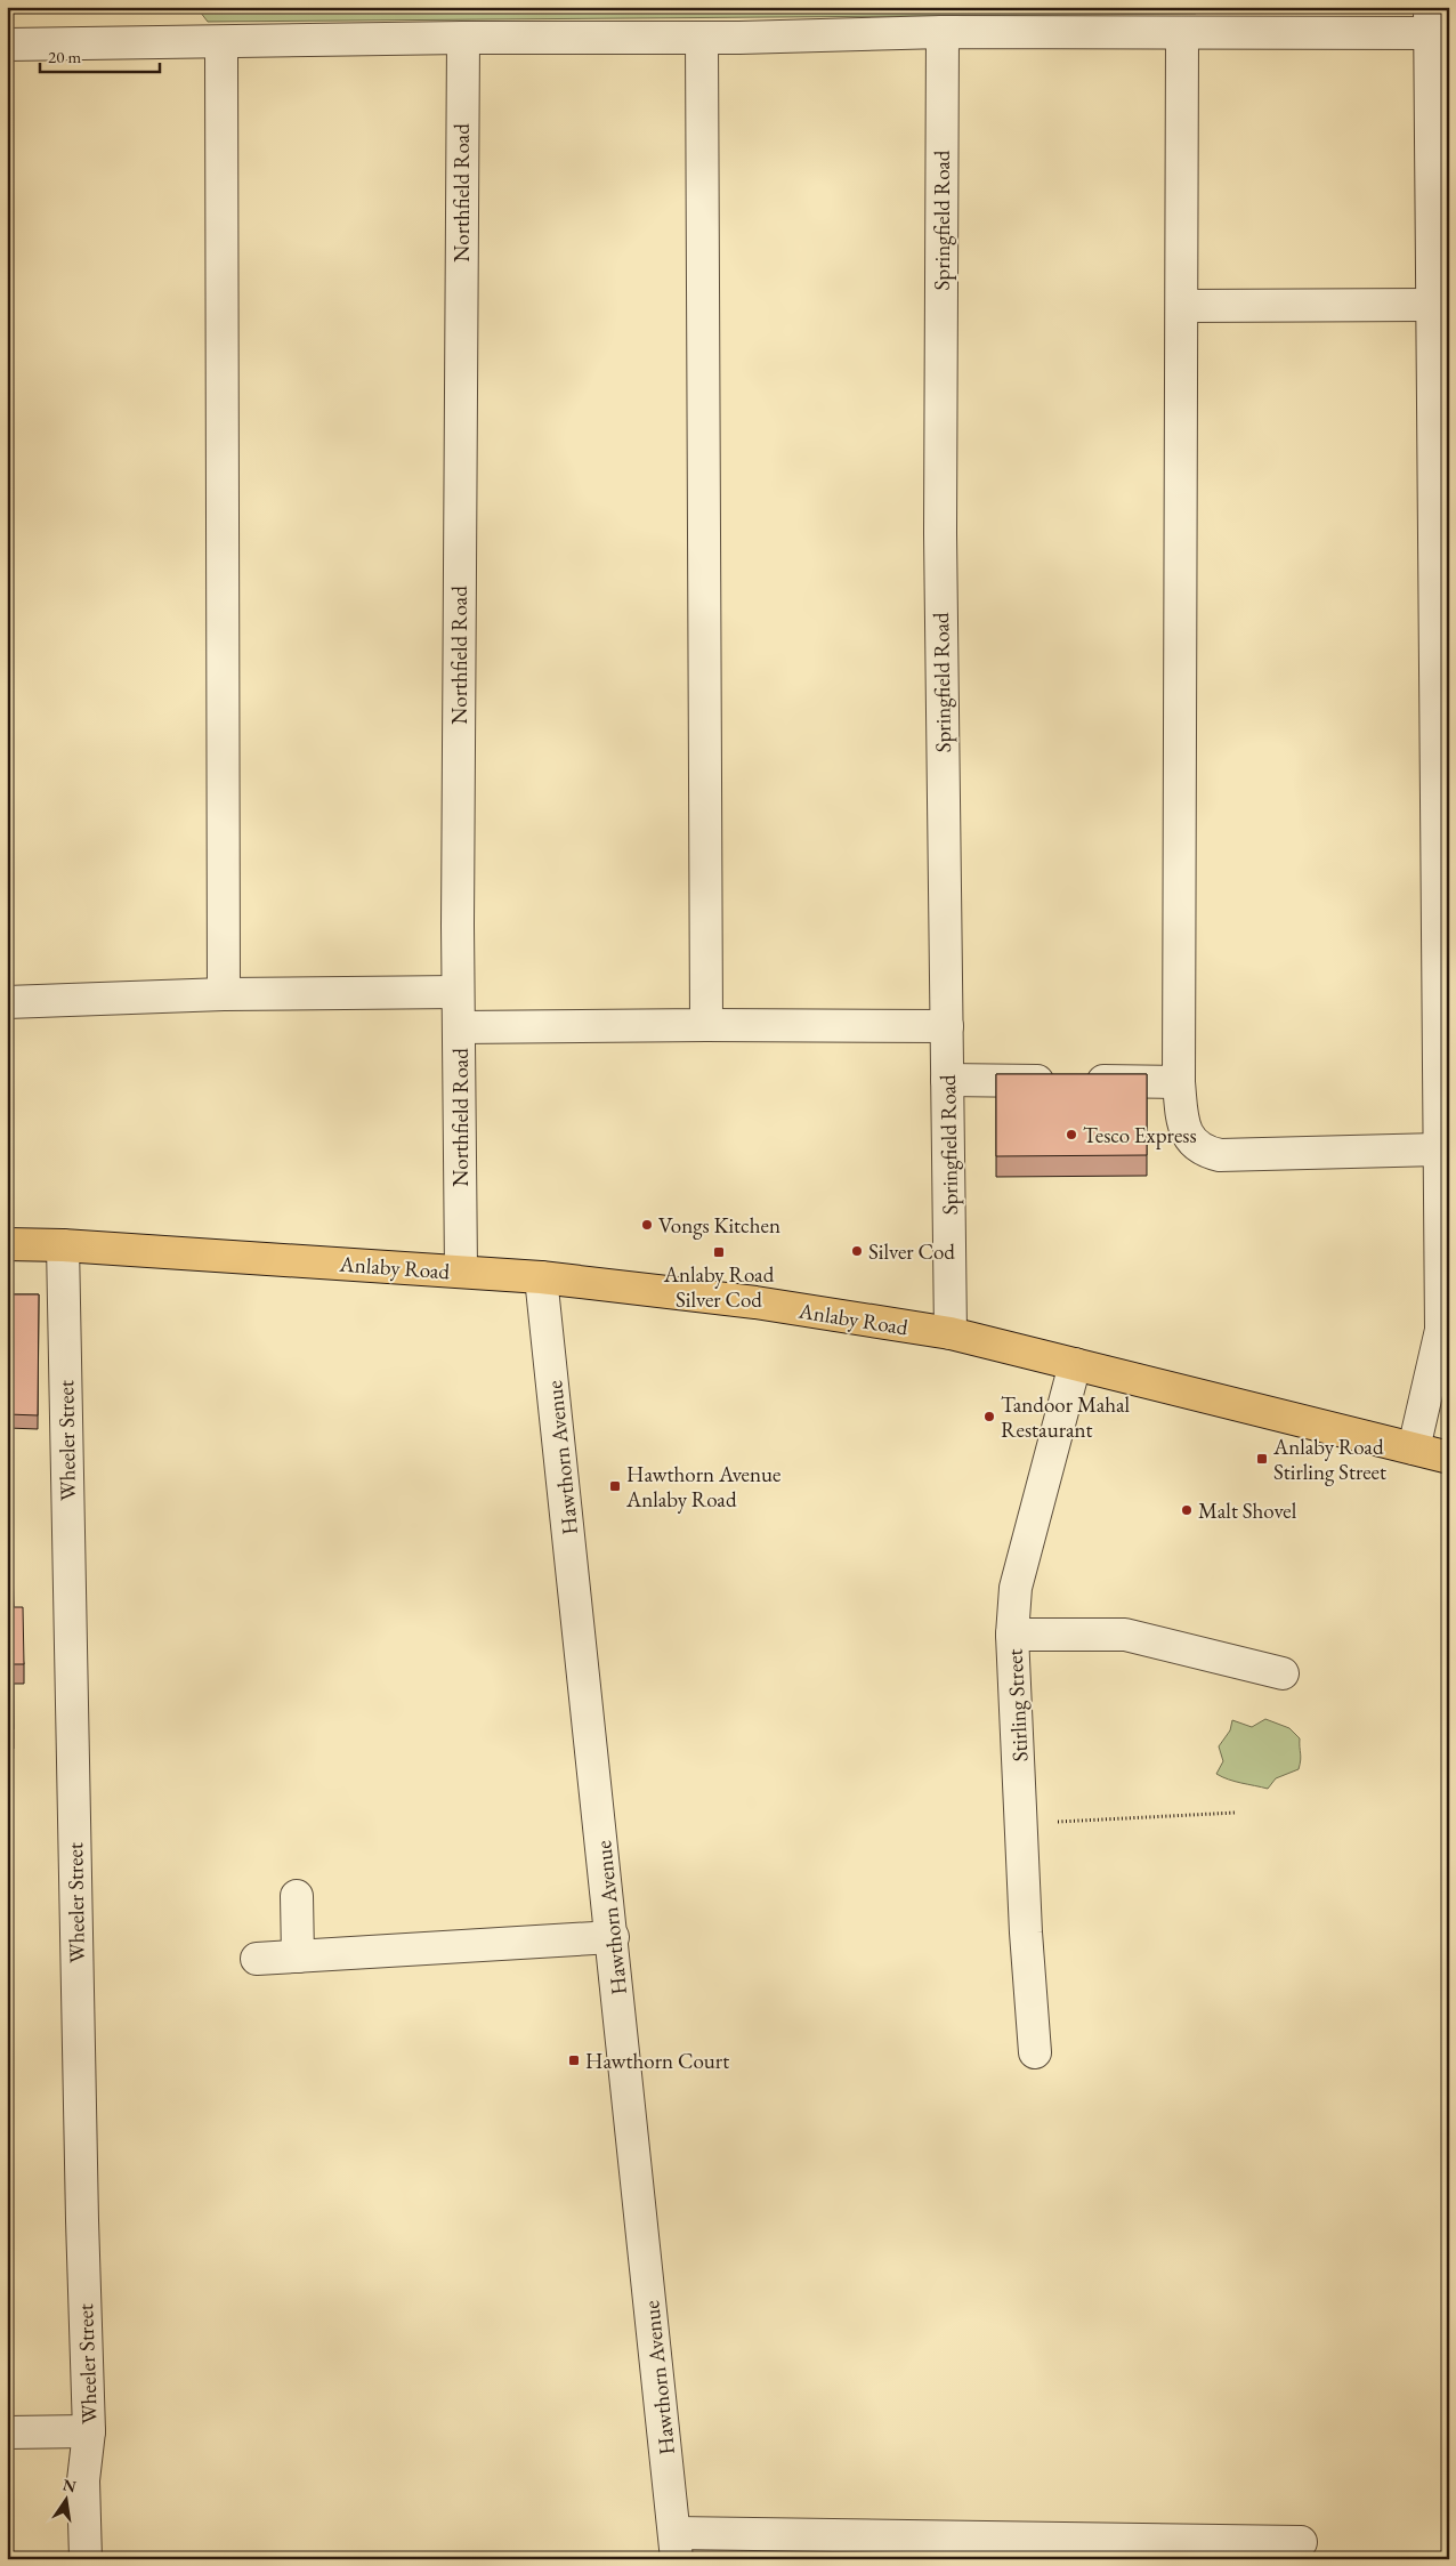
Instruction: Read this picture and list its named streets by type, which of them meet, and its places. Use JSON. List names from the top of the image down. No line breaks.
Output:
{"streets":{"main road":["Anlaby Road"],"street":["Northfield Road","Springfield Road","Wheeler Street","Hawthorn Avenue","Stirling Street"]},"crossings":[["Northfield Road","Anlaby Road"],["Springfield Road","Anlaby Road"],["Anlaby Road","Wheeler Street"],["Anlaby Road","Hawthorn Avenue"],["Anlaby Road","Stirling Street"]],"places":{"other":["Tesco Express","Vongs Kitchen","Silver Cod","Tandoor Mahal Restaurant","Malt Shovel"],"transit":["Anlaby Road Silver Cod","Anlaby Road Stirling Street","Hawthorn Avenue Anlaby Road","Hawthorn Court"]},"scale_bar":"20 m","north":"top"}
